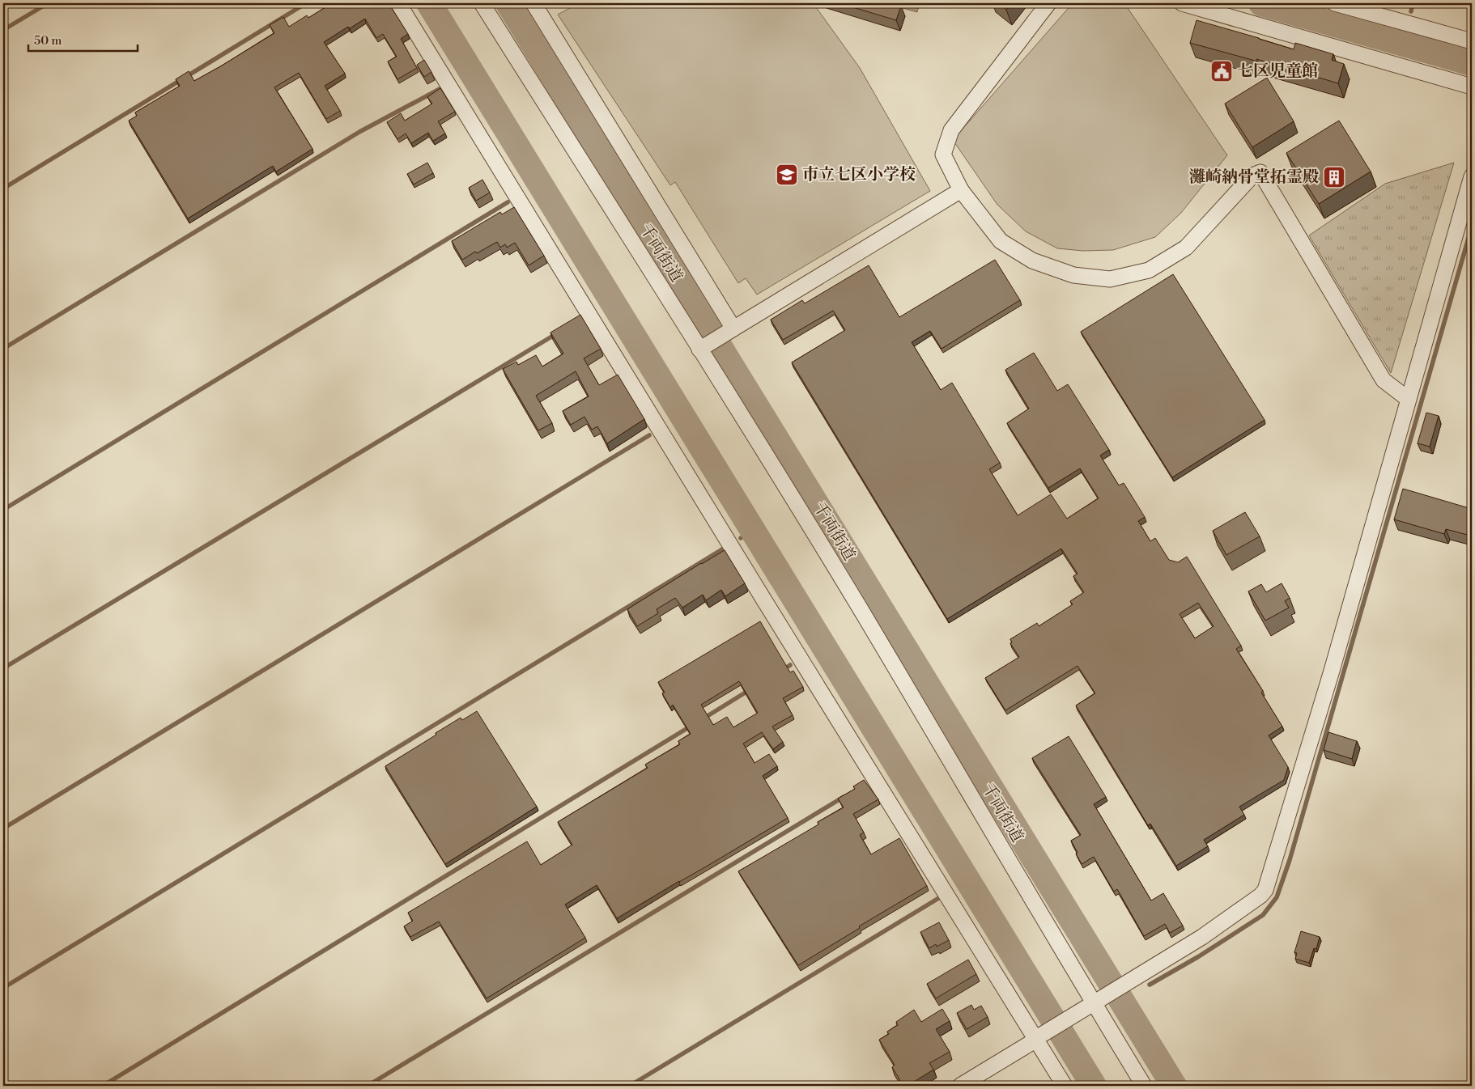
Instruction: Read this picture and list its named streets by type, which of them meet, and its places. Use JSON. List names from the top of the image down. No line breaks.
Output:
{"streets":{"street":["千両街道"]},"places":{"public building":["七区児童館"],"school or university":["市立七区小学校"],"building":["灘崎納骨堂拓霊殿"]},"scale_bar":"50 m"}
